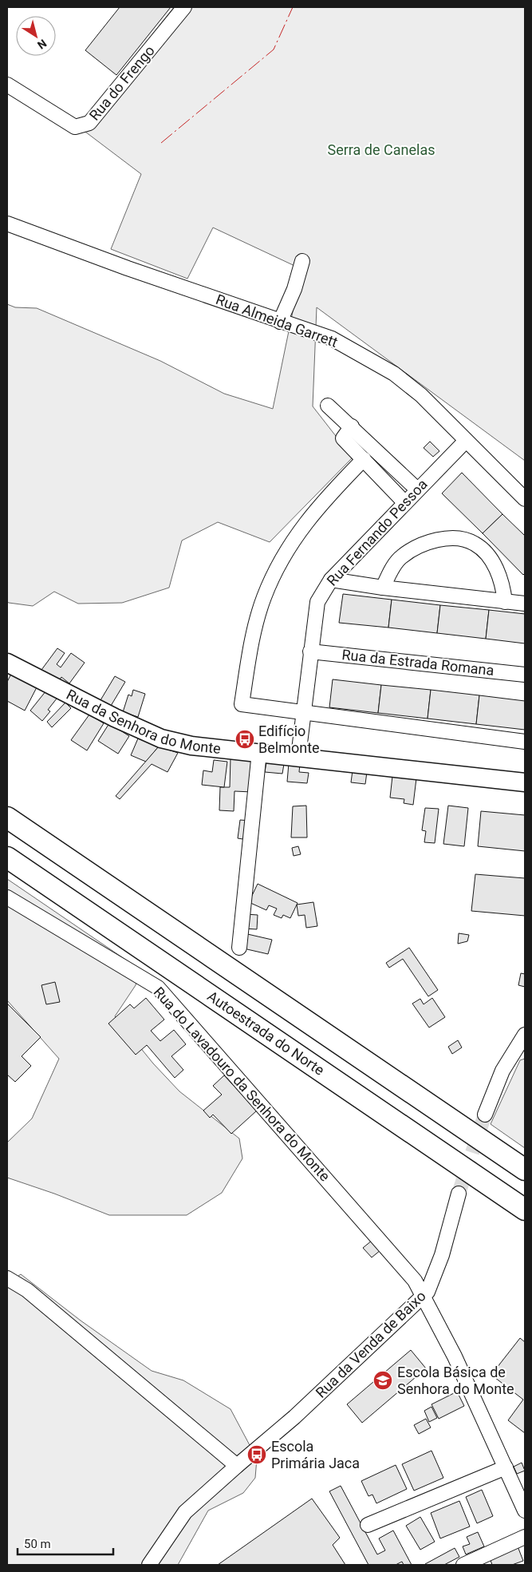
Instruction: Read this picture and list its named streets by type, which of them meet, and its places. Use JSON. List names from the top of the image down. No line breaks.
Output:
{"streets":{"highway":["Autoestrada do Norte"],"main road":["Rua da Senhora do Monte"],"street":["Rua do Frengo","Rua Almeida Garrett","Rua Fernando Pessoa","Rua da Estrada Romana","Rua do Lavadouro da Senhora do Monte","Rua da Venda de Baixo"]},"crossings":[["Rua Almeida Garrett","Rua Fernando Pessoa"],["Rua Fernando Pessoa","Rua da Estrada Romana"],["Rua Fernando Pessoa","Rua da Senhora do Monte"],["Rua do Lavadouro da Senhora do Monte","Rua da Venda de Baixo"]],"parks":["Serra de Canelas"],"places":{"bus stop":["Edifício Belmonte","Escola Primária Jaca"],"school or university":["Escola Básica de Senhora do Monte"]},"scale_bar":"50 m","north":"bottom right"}
